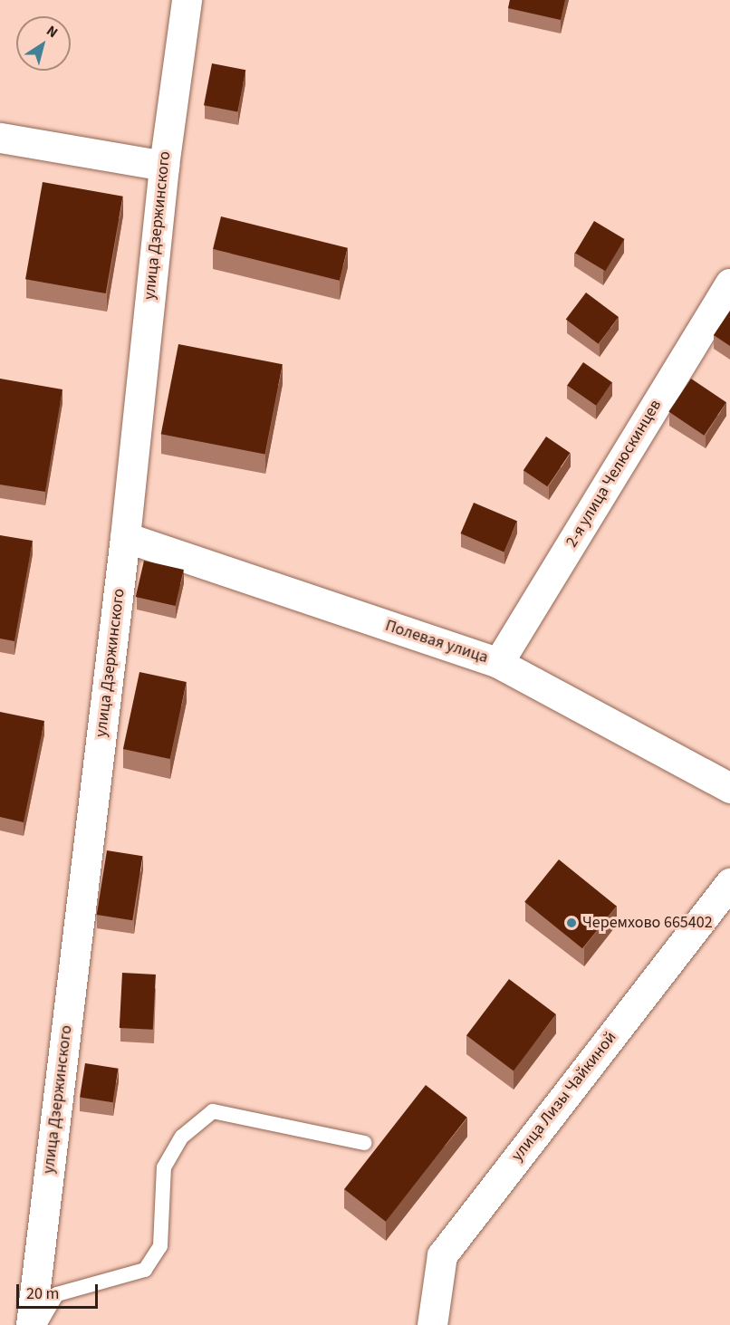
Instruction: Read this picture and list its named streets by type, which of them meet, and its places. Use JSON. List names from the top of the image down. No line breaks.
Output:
{"streets":{"street":["улица Дзержинского","2-я улица Челюскинцев","Полевая улица","улица Лизы Чайкиной"]},"crossings":[["улица Дзержинского","Полевая улица"],["2-я улица Челюскинцев","Полевая улица"]],"places":["Черемхово 665402"],"scale_bar":"20 m","north":"top right"}
